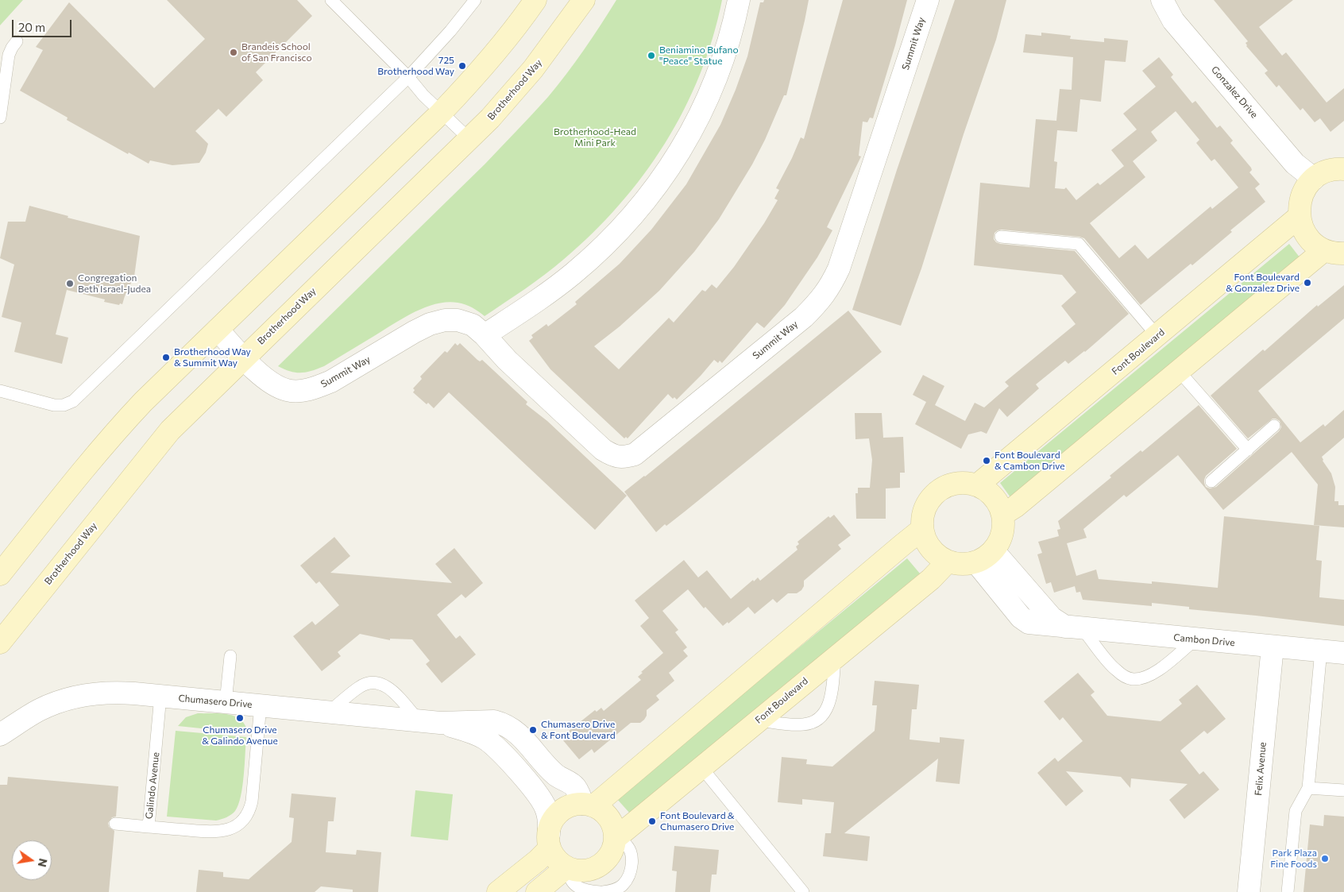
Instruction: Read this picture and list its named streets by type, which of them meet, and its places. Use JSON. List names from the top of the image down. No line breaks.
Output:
{"streets":{"street":["Summit Way","Brotherhood Way","Gonzalez Drive","Font Boulevard","Cambon Drive","Chumasero Drive","Felix Avenue"],"lane":["Galindo Avenue"]},"crossings":[["Summit Way","Brotherhood Way"],["Font Boulevard","Cambon Drive"],["Font Boulevard","Chumasero Drive"],["Cambon Drive","Felix Avenue"],["Chumasero Drive","Galindo Avenue"]],"parks":["Brotherhood-Head Mini Park"],"places":["Brandeis School of San Francisco","Beniamino Bufano \"Peace\" Statue","725 Brotherhood Way","Font Boulevard & Gonzalez Drive","Congregation Beth Israel-Judea","Brotherhood Way & Summit Way","Font Boulevard & Cambon Drive","Chumasero Drive & Galindo Avenue","Chumasero Drive & Font Boulevard","Font Boulevard & Chumasero Drive","Park Plaza Fine Foods"],"scale_bar":"20 m","north":"right"}
